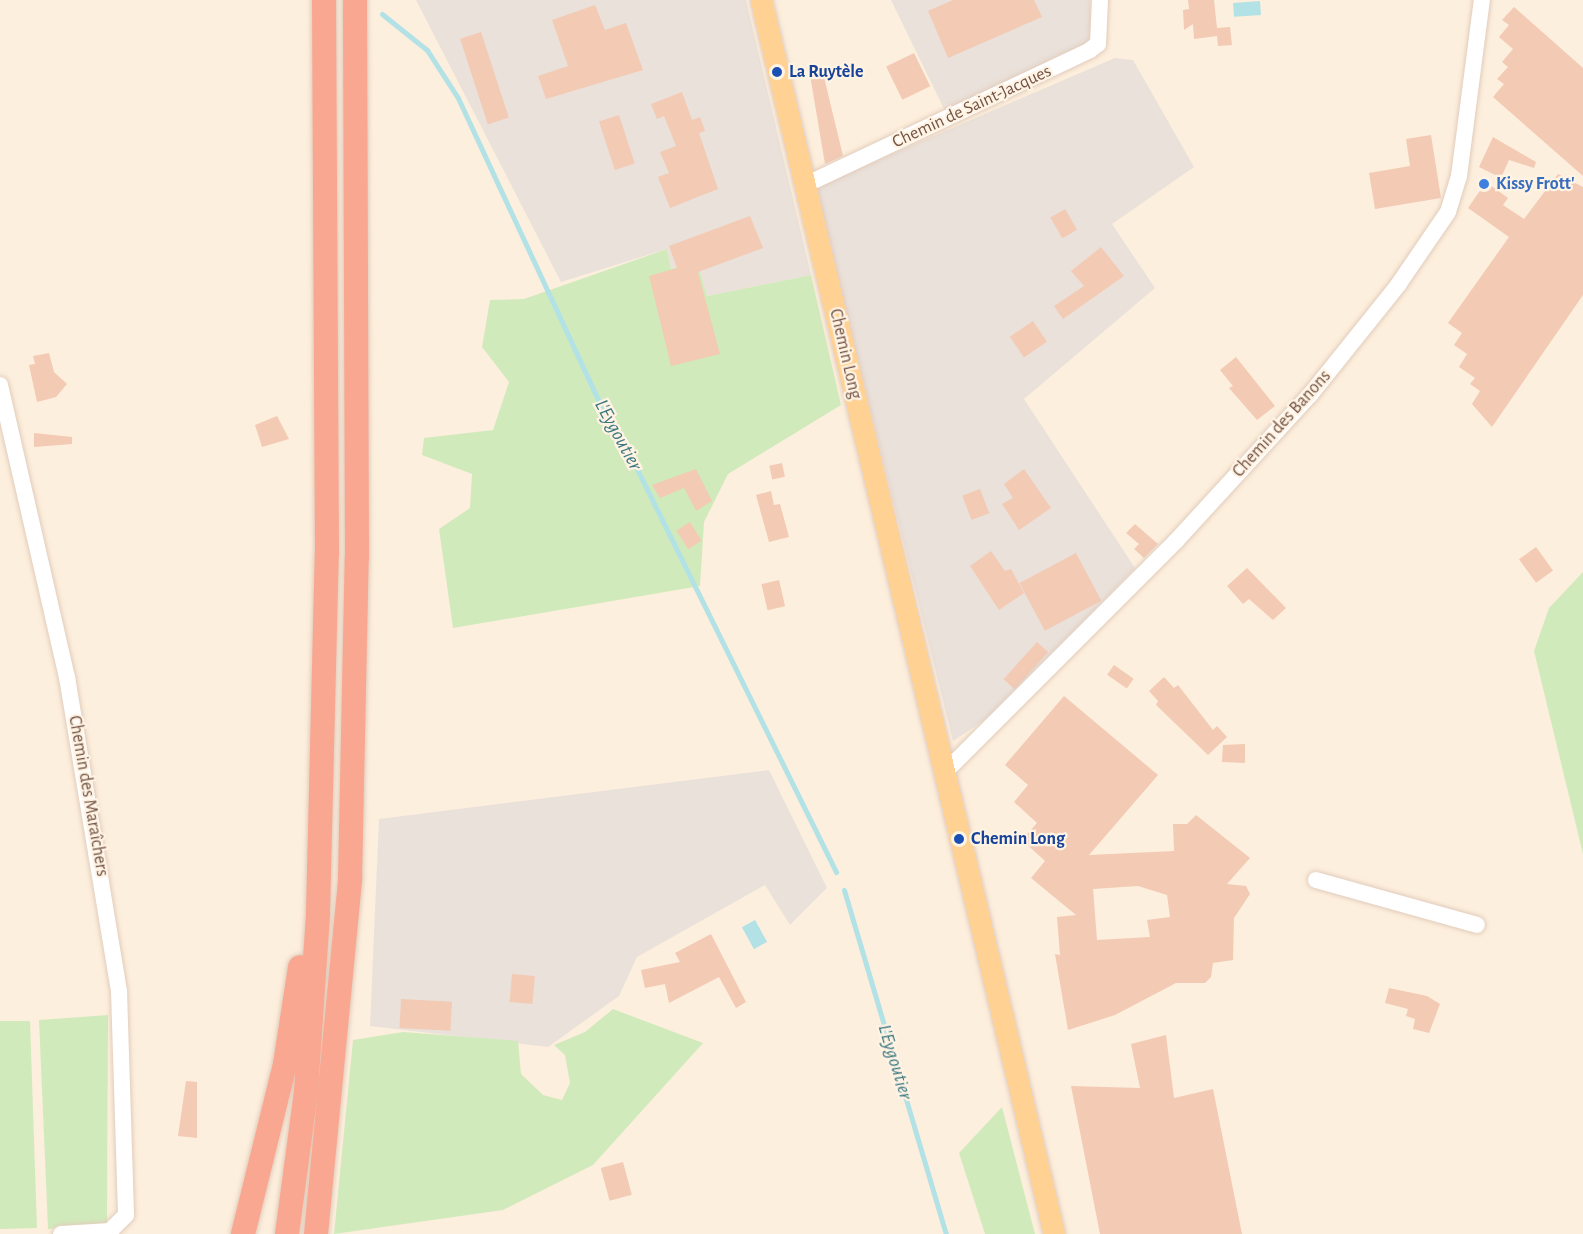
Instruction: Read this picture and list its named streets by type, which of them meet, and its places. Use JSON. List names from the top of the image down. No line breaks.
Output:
{"streets":{"main road":["Chemin Long"],"street":["Chemin de Saint-Jacques","Chemin des Banons","Chemin des Maraîchers"]},"crossings":[["Chemin de Saint-Jacques","Chemin Long"],["Chemin Long","Chemin des Banons"]],"water":["L'Eygoutier"],"places":["La Ruytèle","Kissy Frott'","Chemin Long"]}
